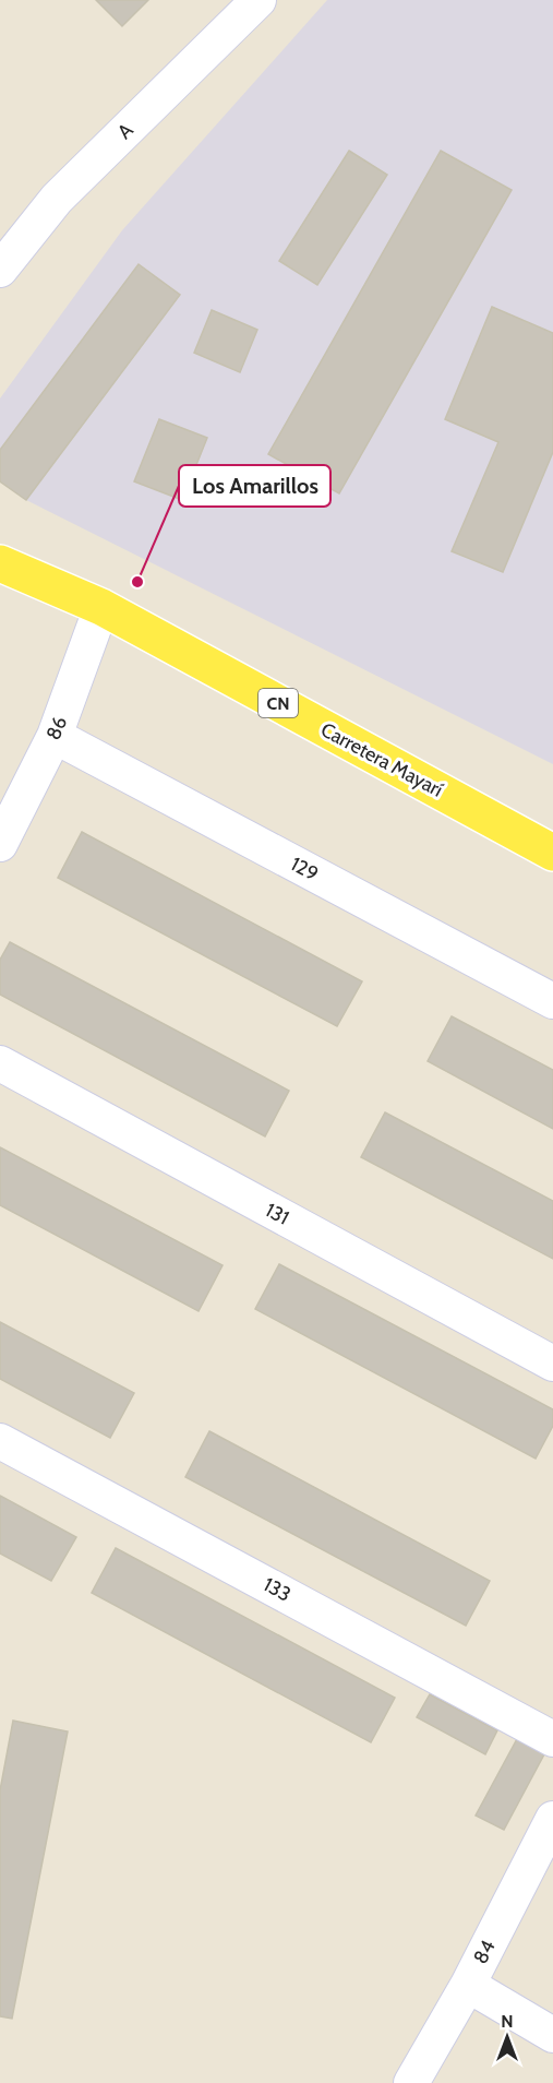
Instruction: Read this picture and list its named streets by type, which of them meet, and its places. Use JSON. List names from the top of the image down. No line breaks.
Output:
{"streets":{"main road":["CN","Carretera Mayarí"],"street":["A","86","129","131","133","84"]},"crossings":[["86","Carretera Mayarí"],["86","129"]],"places":["Los Amarillos"],"north":"top"}
